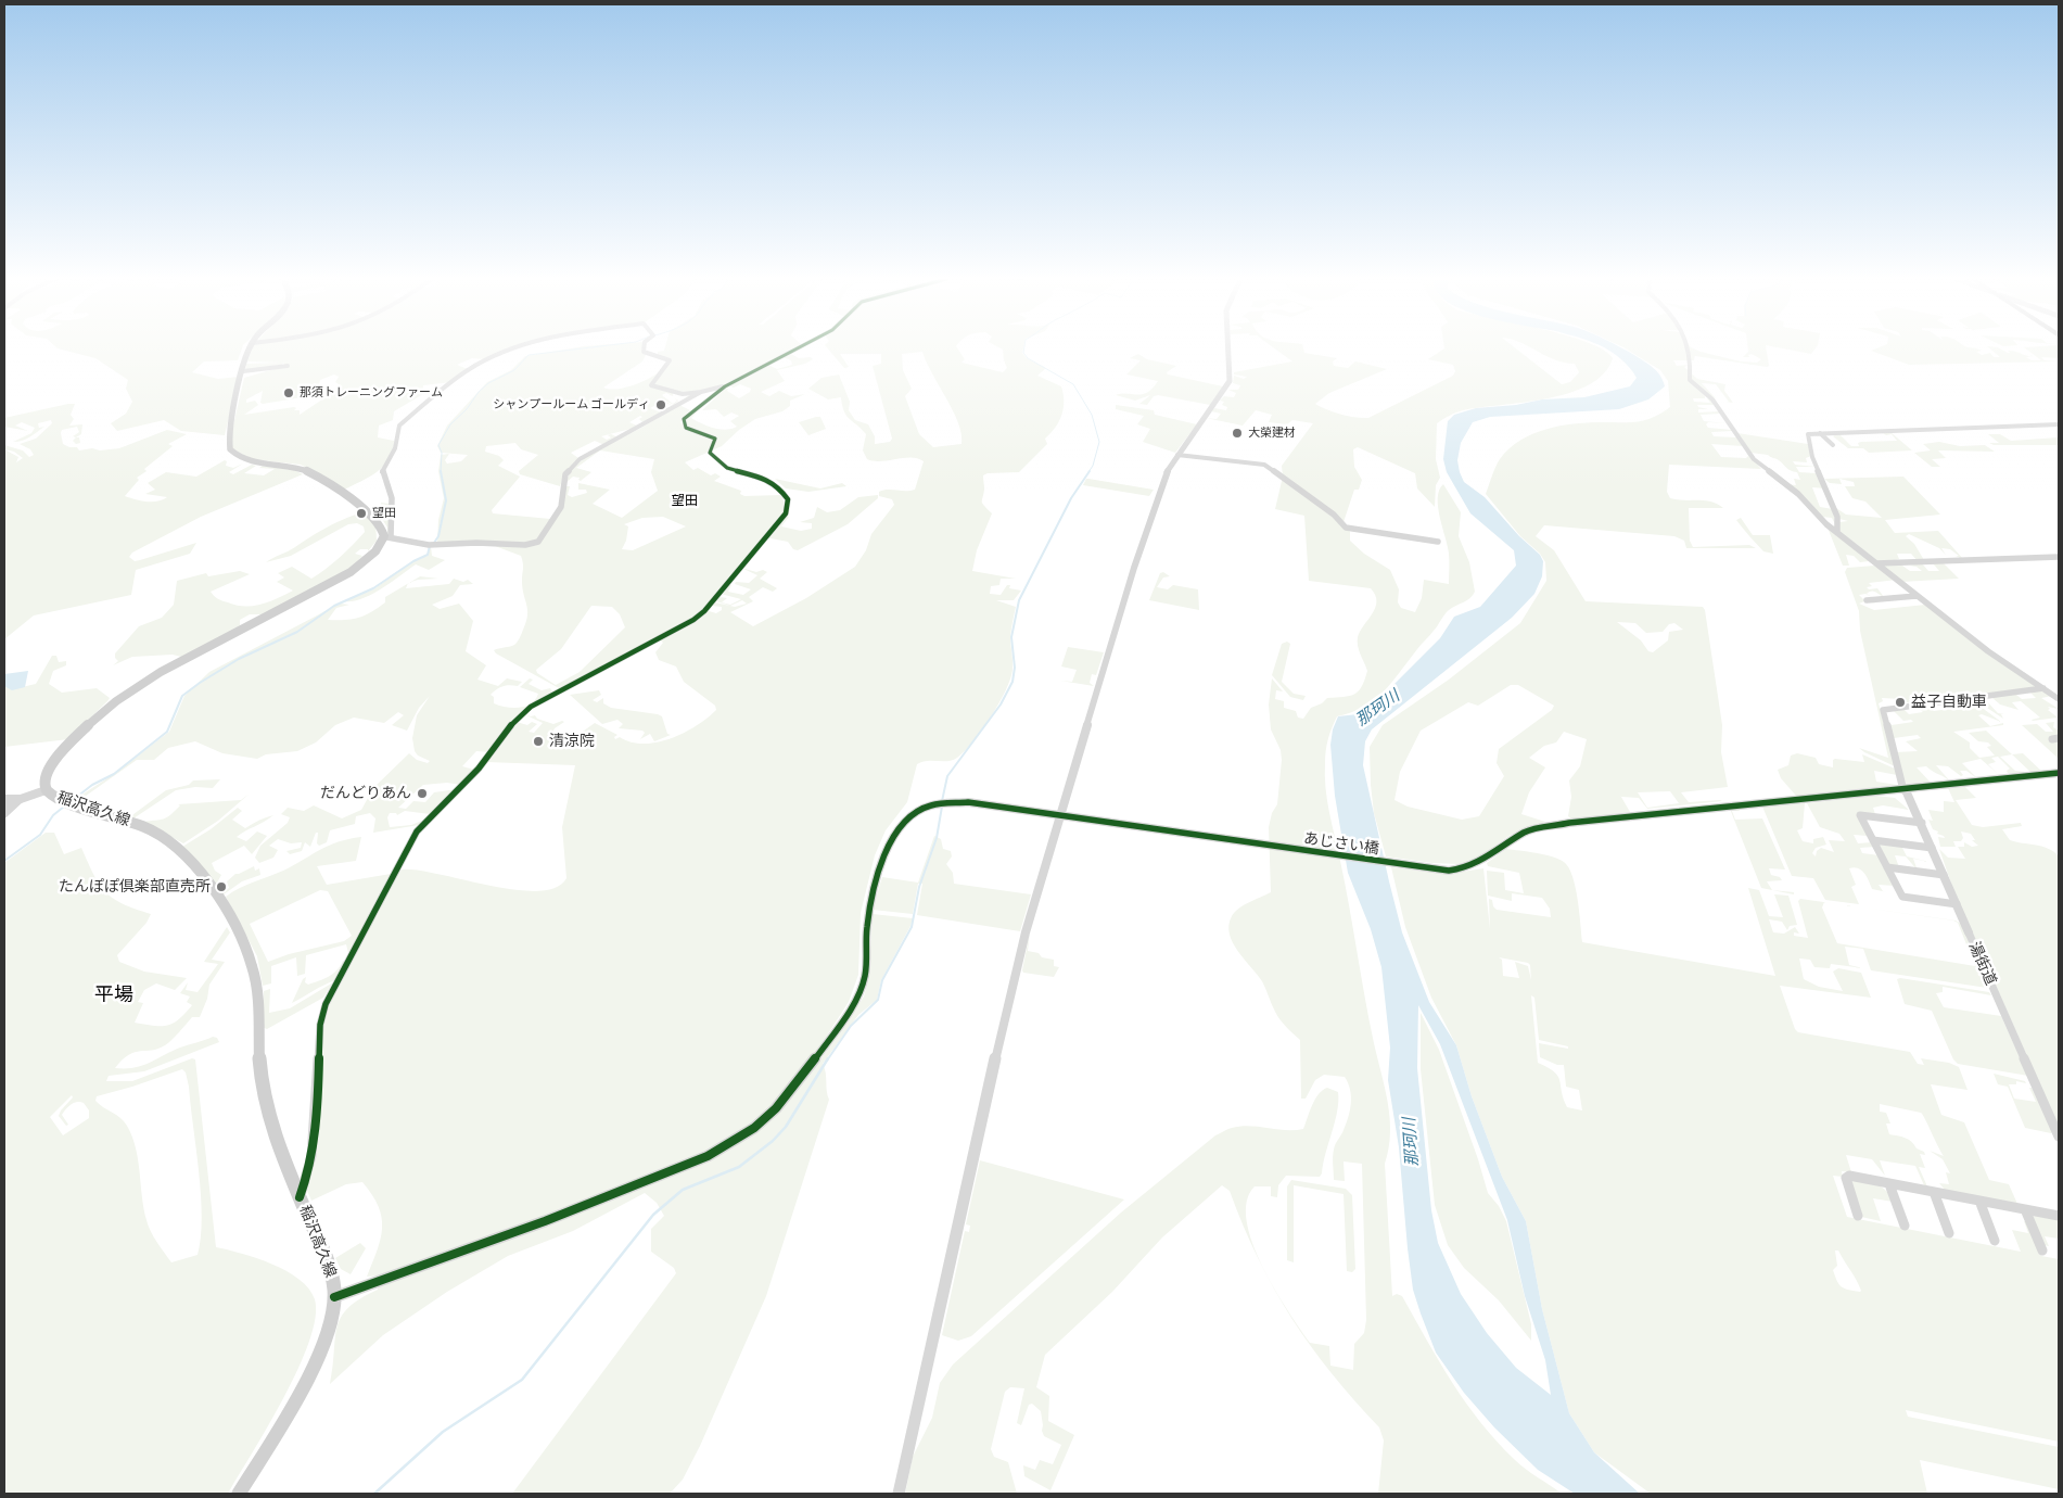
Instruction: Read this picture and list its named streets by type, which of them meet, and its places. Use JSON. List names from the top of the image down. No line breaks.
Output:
{"streets":{"main road":["稲沢高久線"],"street":["あじさい橋","湯街道"]},"crossings":[["稲沢高久線","あじさい橋"],["あじさい橋","湯街道"]],"districts":["望田","平場"],"water":["那珂川"],"places":["那須トレーニングファーム","シャンプールーム ゴールディ","大榮建材","望田","益子自動車","清涼院","だんどりあん","たんぽぽ倶楽部直売所"]}
